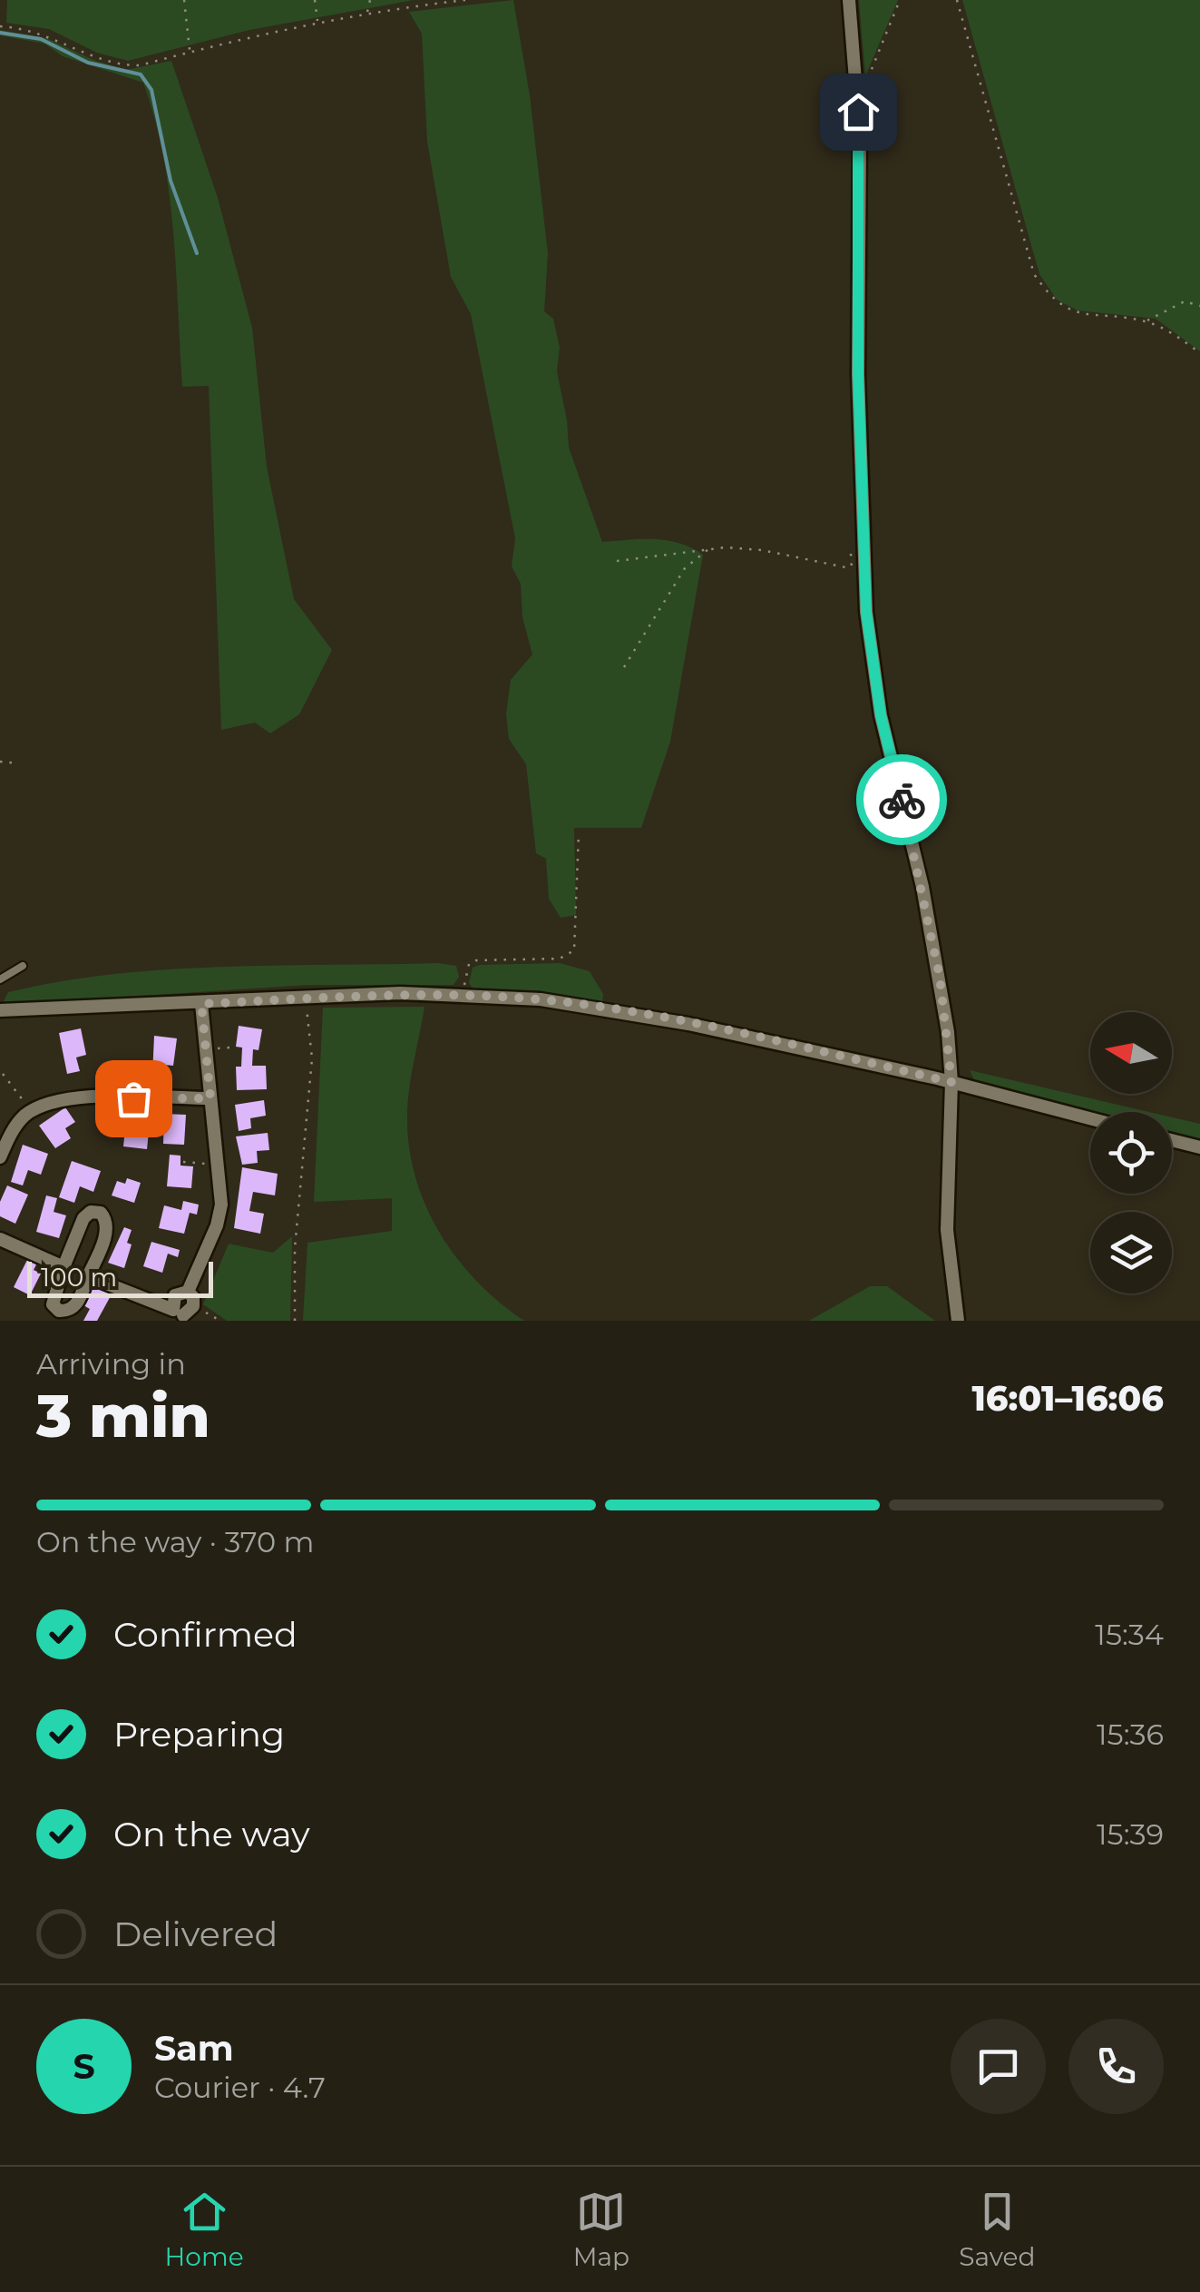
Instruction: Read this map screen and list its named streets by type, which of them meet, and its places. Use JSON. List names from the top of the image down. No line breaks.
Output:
{"scale_bar":"100 m","north":"left","page":{"scale":"100 m","heading":["3 min","Arriving in","16:01–16:06"],"panel":["Sam","Courier · 4.7"],"bar":"On the way · 370 m","list":[["Confirmed","15:34"],["Preparing","15:36"],["On the way","15:39"],"Delivered"],"round":"S","tabs":["Home","Map","Saved"]}}
